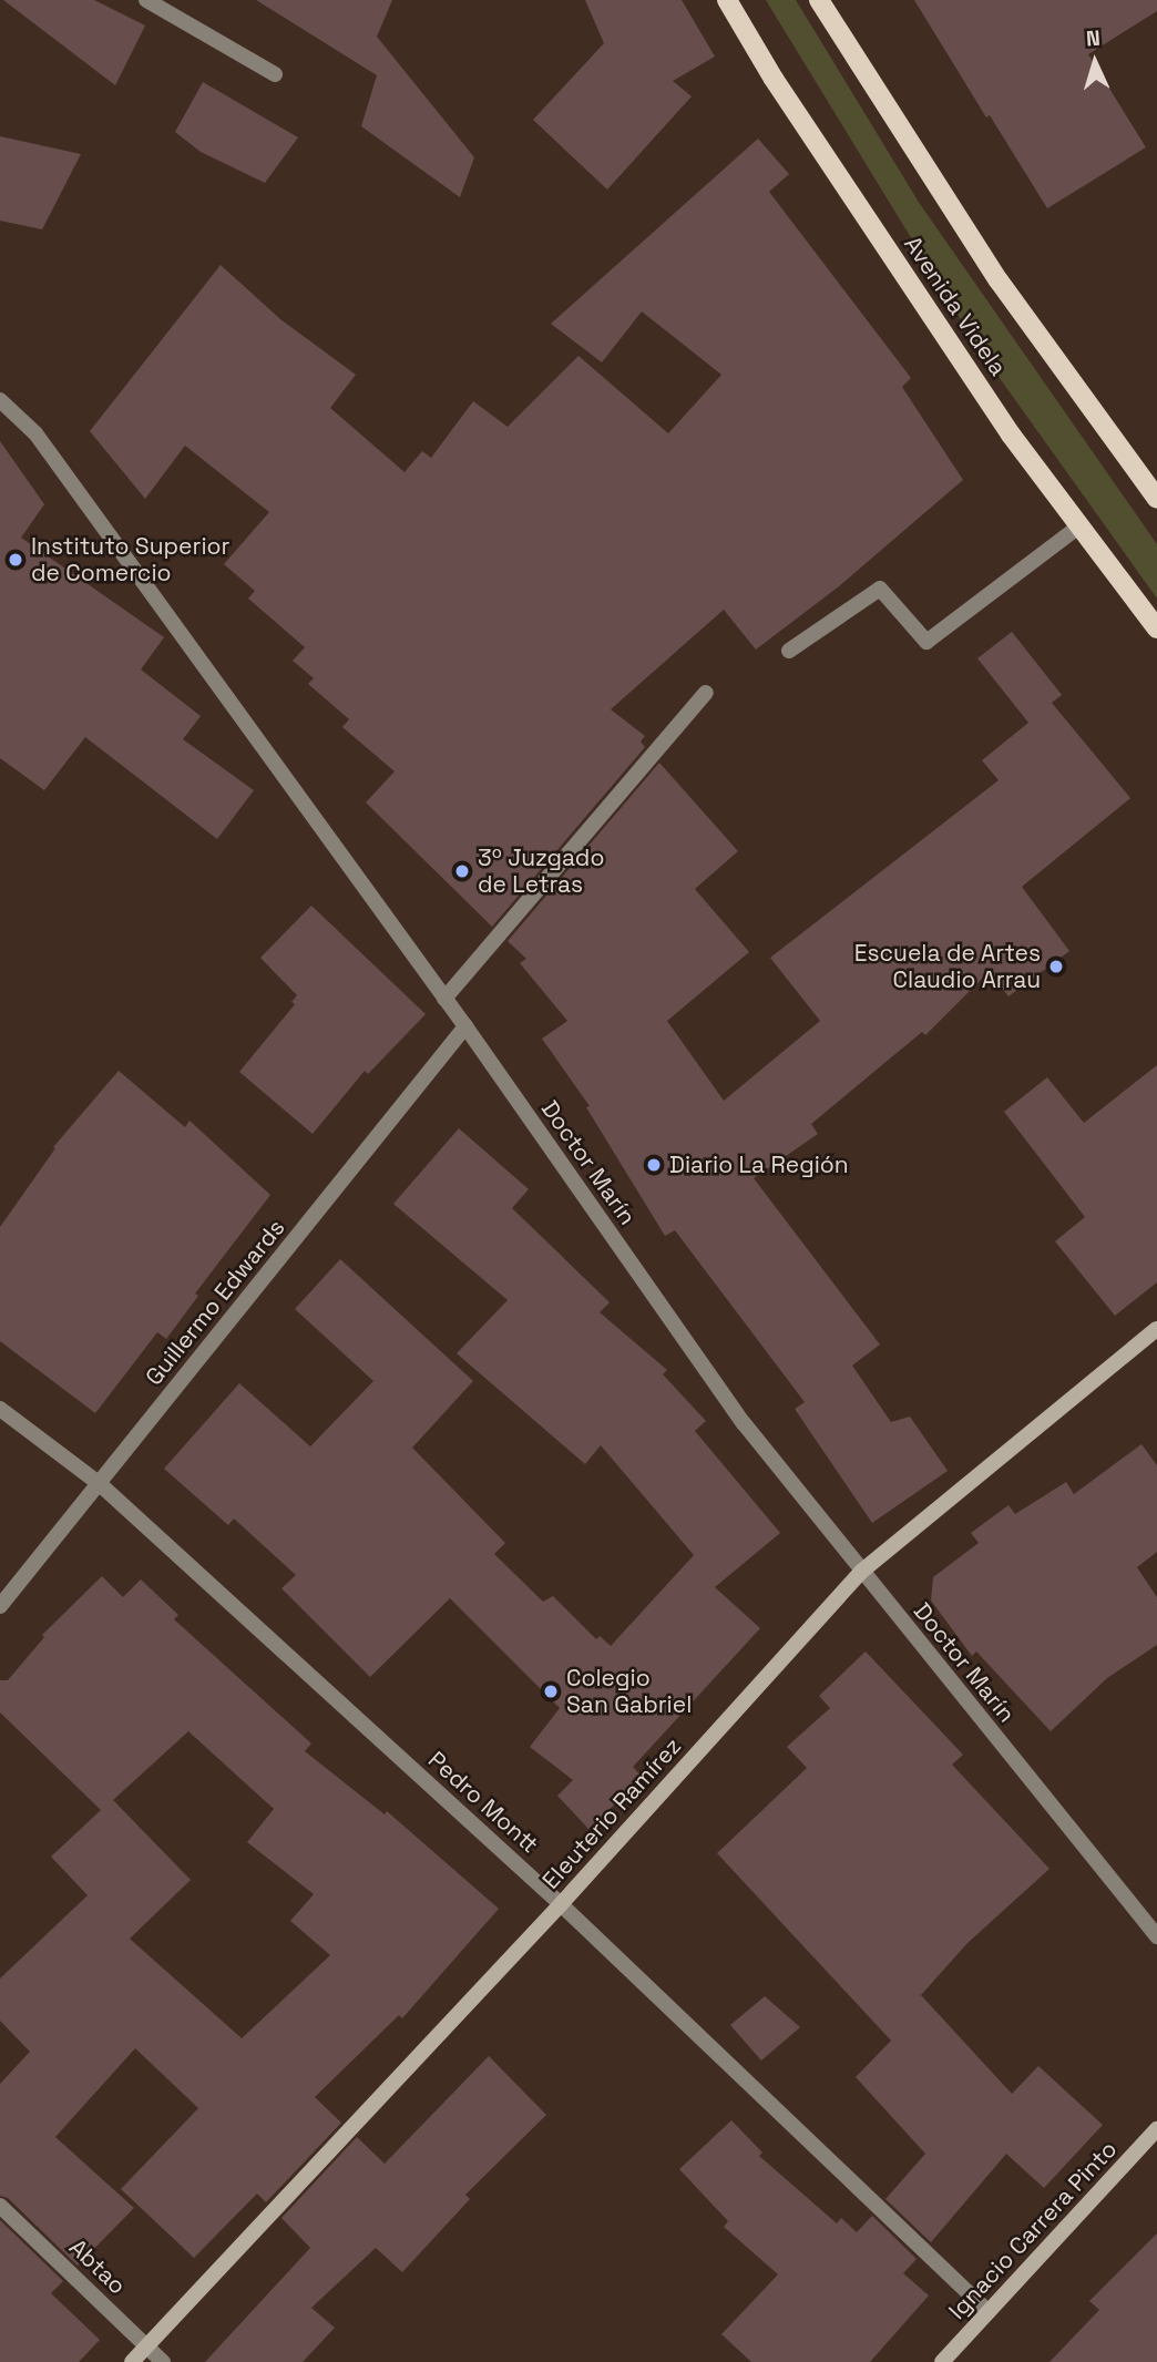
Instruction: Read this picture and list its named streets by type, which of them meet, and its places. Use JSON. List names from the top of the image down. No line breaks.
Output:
{"streets":{"main road":["Avenida Videla"],"street":["Doctor Marín","Guillermo Edwards","Pedro Montt","Eleuterio Ramírez","Ignacio Carrera Pinto","Abtao"]},"crossings":[["Doctor Marín","Guillermo Edwards"],["Doctor Marín","Eleuterio Ramírez"],["Guillermo Edwards","Pedro Montt"],["Pedro Montt","Eleuterio Ramírez"],["Pedro Montt","Ignacio Carrera Pinto"],["Eleuterio Ramírez","Abtao"]],"places":["Instituto Superior de Comercio","3º Juzgado de Letras","Escuela de Artes Claudio Arrau","Diario La Región","Colegio San Gabriel"],"north":"top"}
